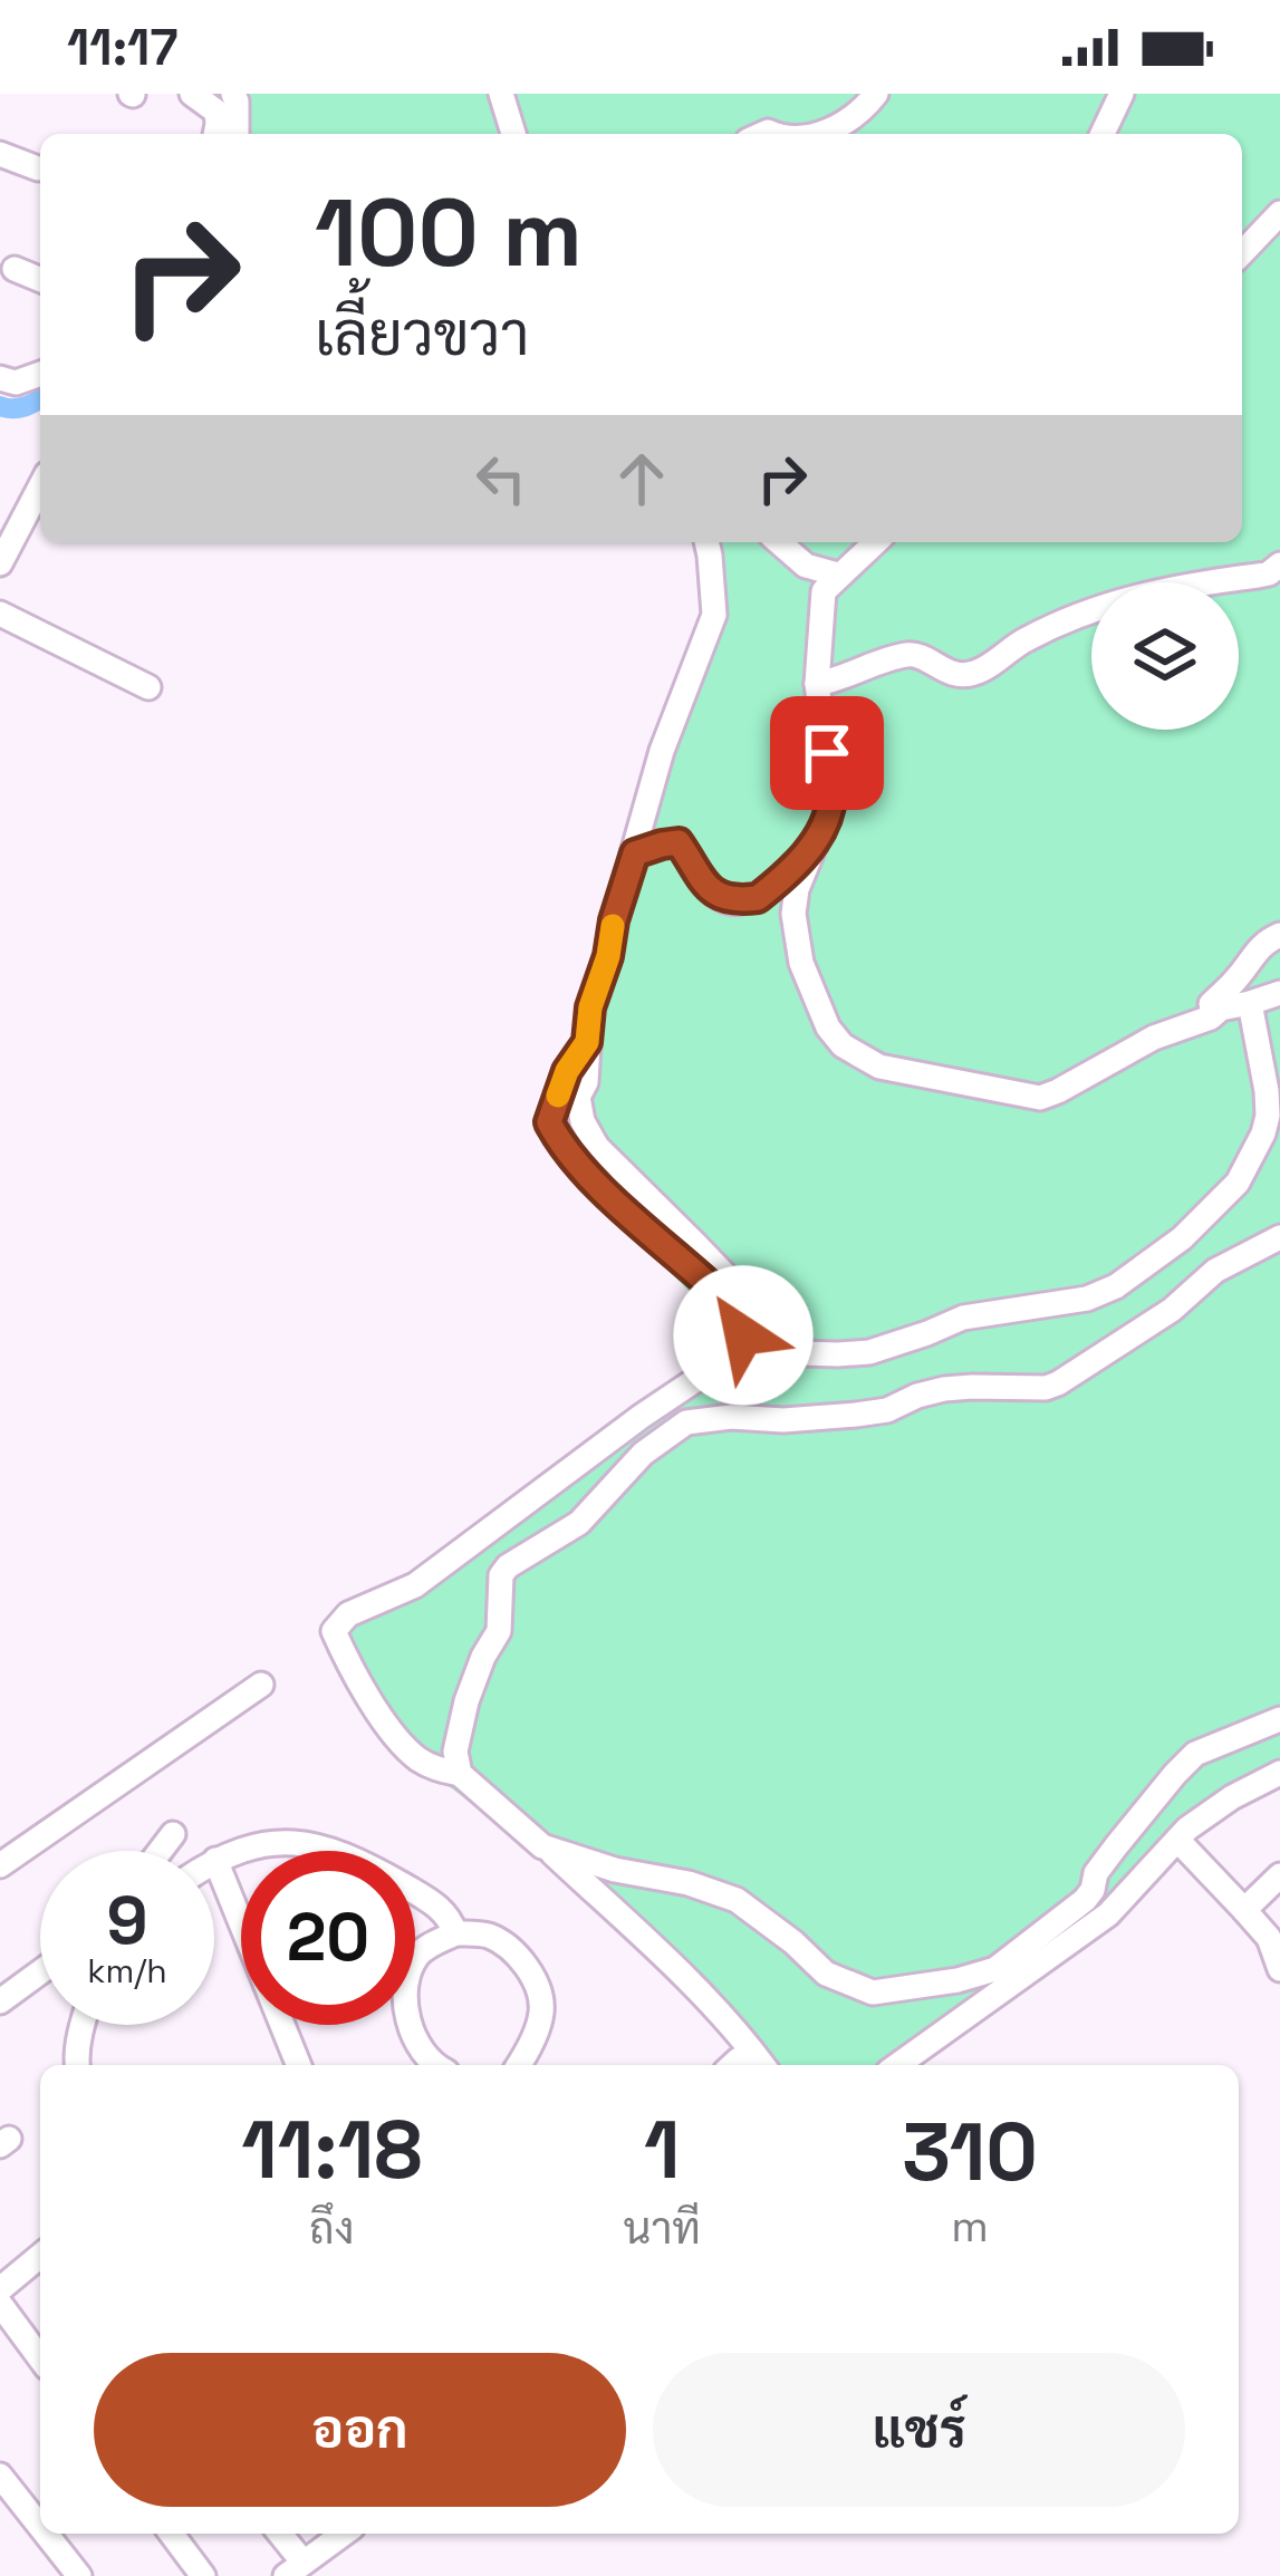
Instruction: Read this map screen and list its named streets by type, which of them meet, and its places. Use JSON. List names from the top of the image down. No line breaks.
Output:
{"page":{"status":"11:17","turn":["100 m","เลี้ยวขวา"],"speed":"9 km/h","limit":"20","eta":["11:18","ถึง","1","นาที","310","m"],"buttons":["ออก","แชร์"]}}
